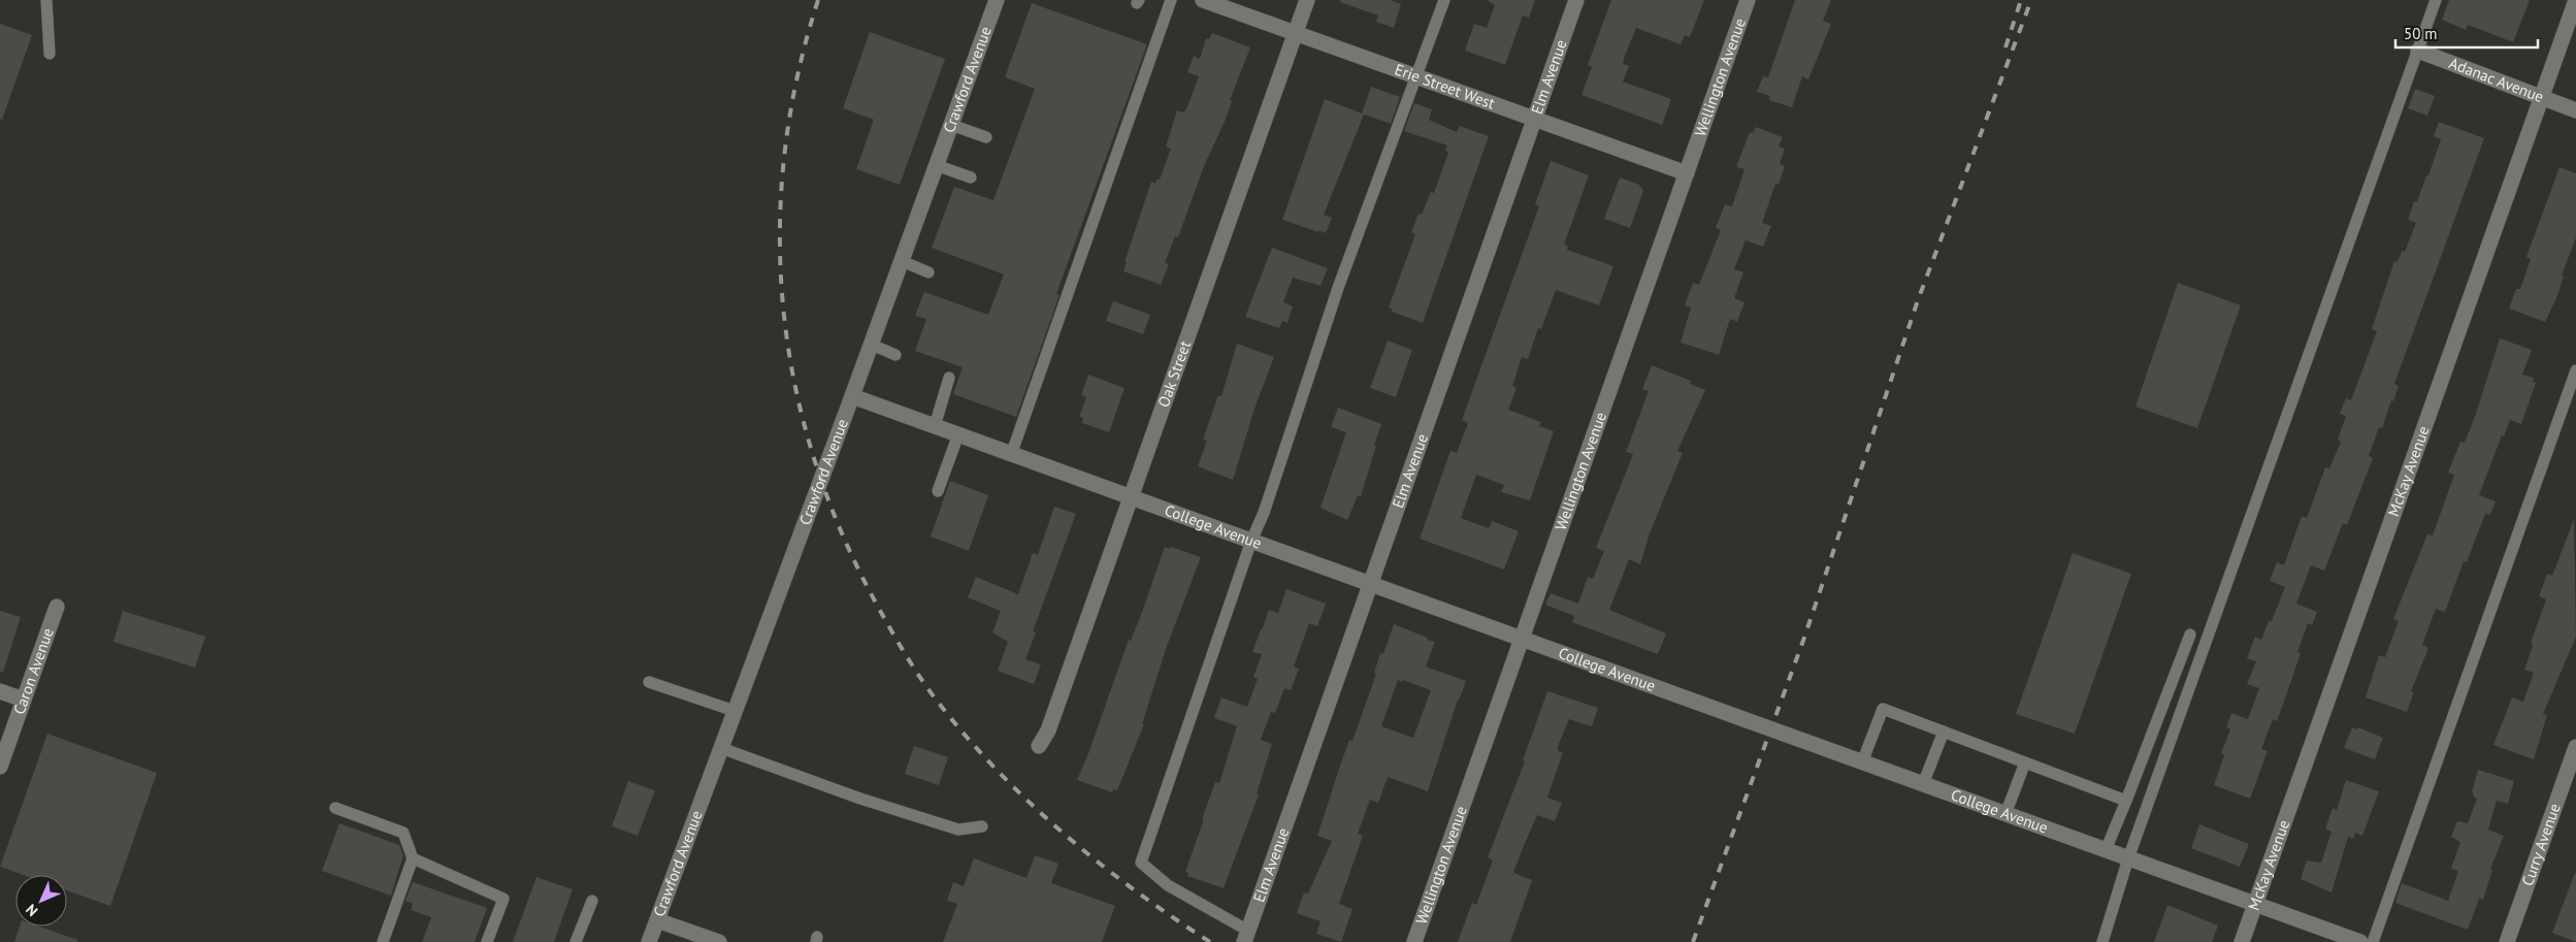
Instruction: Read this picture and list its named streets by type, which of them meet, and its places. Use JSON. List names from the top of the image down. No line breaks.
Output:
{"streets":{"street":["Elm Avenue","Wellington Avenue","Crawford Avenue","Adanac Avenue","Erie Street West","Oak Street","McKay Avenue","College Avenue","Caron Avenue","Curry Avenue"]},"crossings":[["Elm Avenue","Erie Street West"],["Elm Avenue","College Avenue"],["Wellington Avenue","Erie Street West"],["Wellington Avenue","College Avenue"],["Crawford Avenue","College Avenue"],["Adanac Avenue","McKay Avenue"],["Erie Street West","Oak Street"],["Oak Street","College Avenue"],["McKay Avenue","College Avenue"]],"scale_bar":"50 m","north":"bottom left"}
